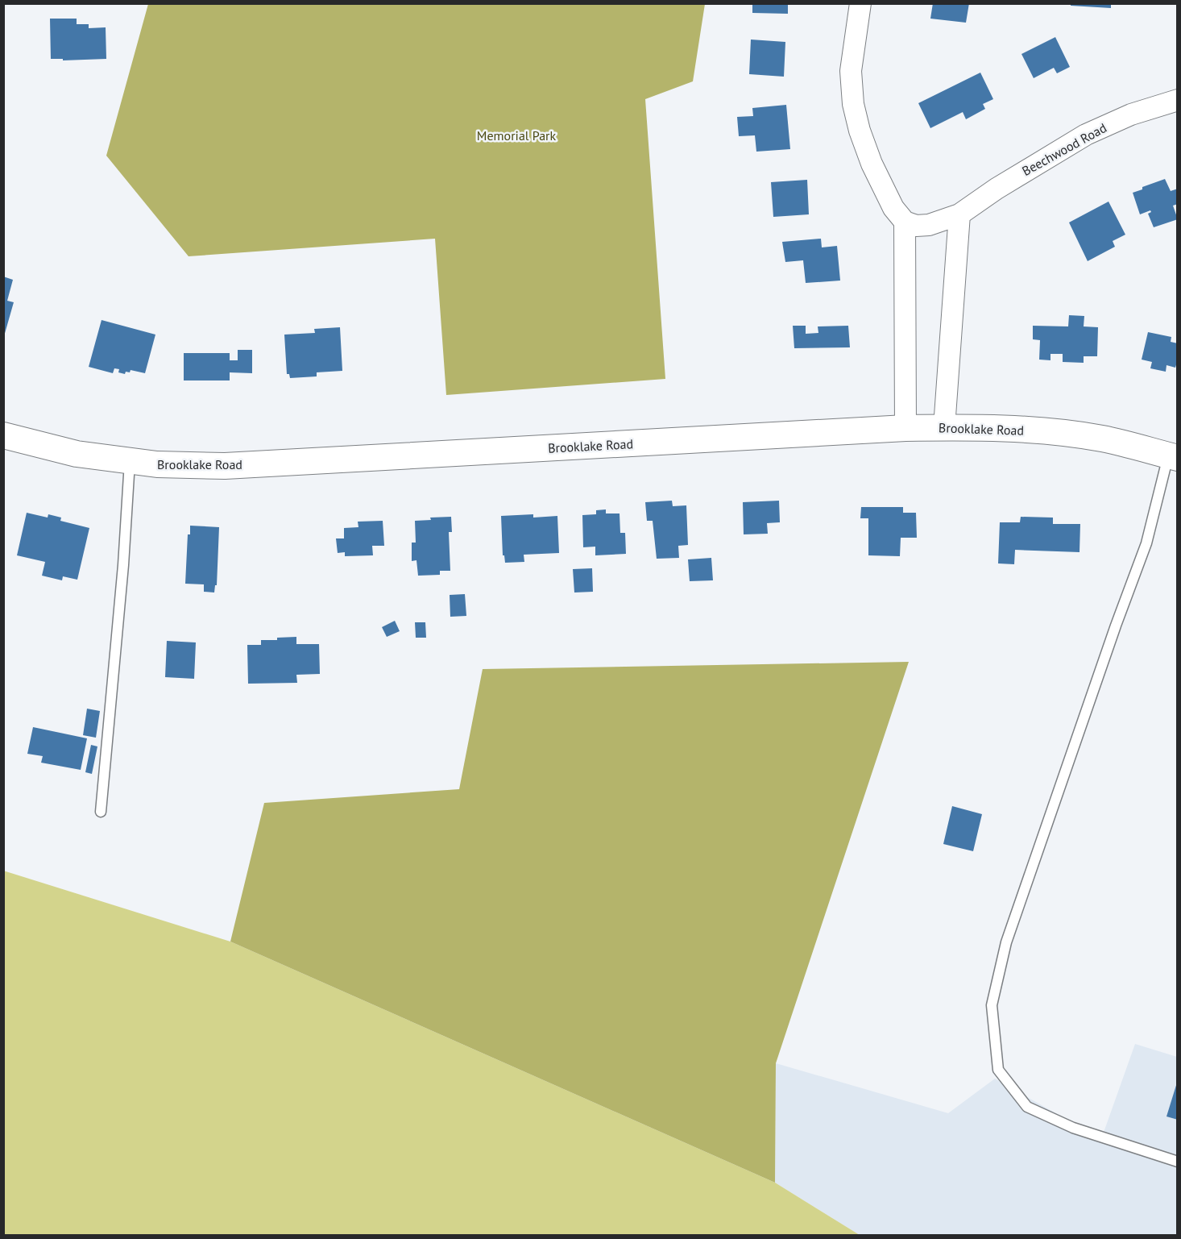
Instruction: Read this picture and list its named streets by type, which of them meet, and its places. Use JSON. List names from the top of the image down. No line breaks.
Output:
{"streets":{"street":["Beechwood Road","Brooklake Road"]},"parks":["Memorial Park"]}
